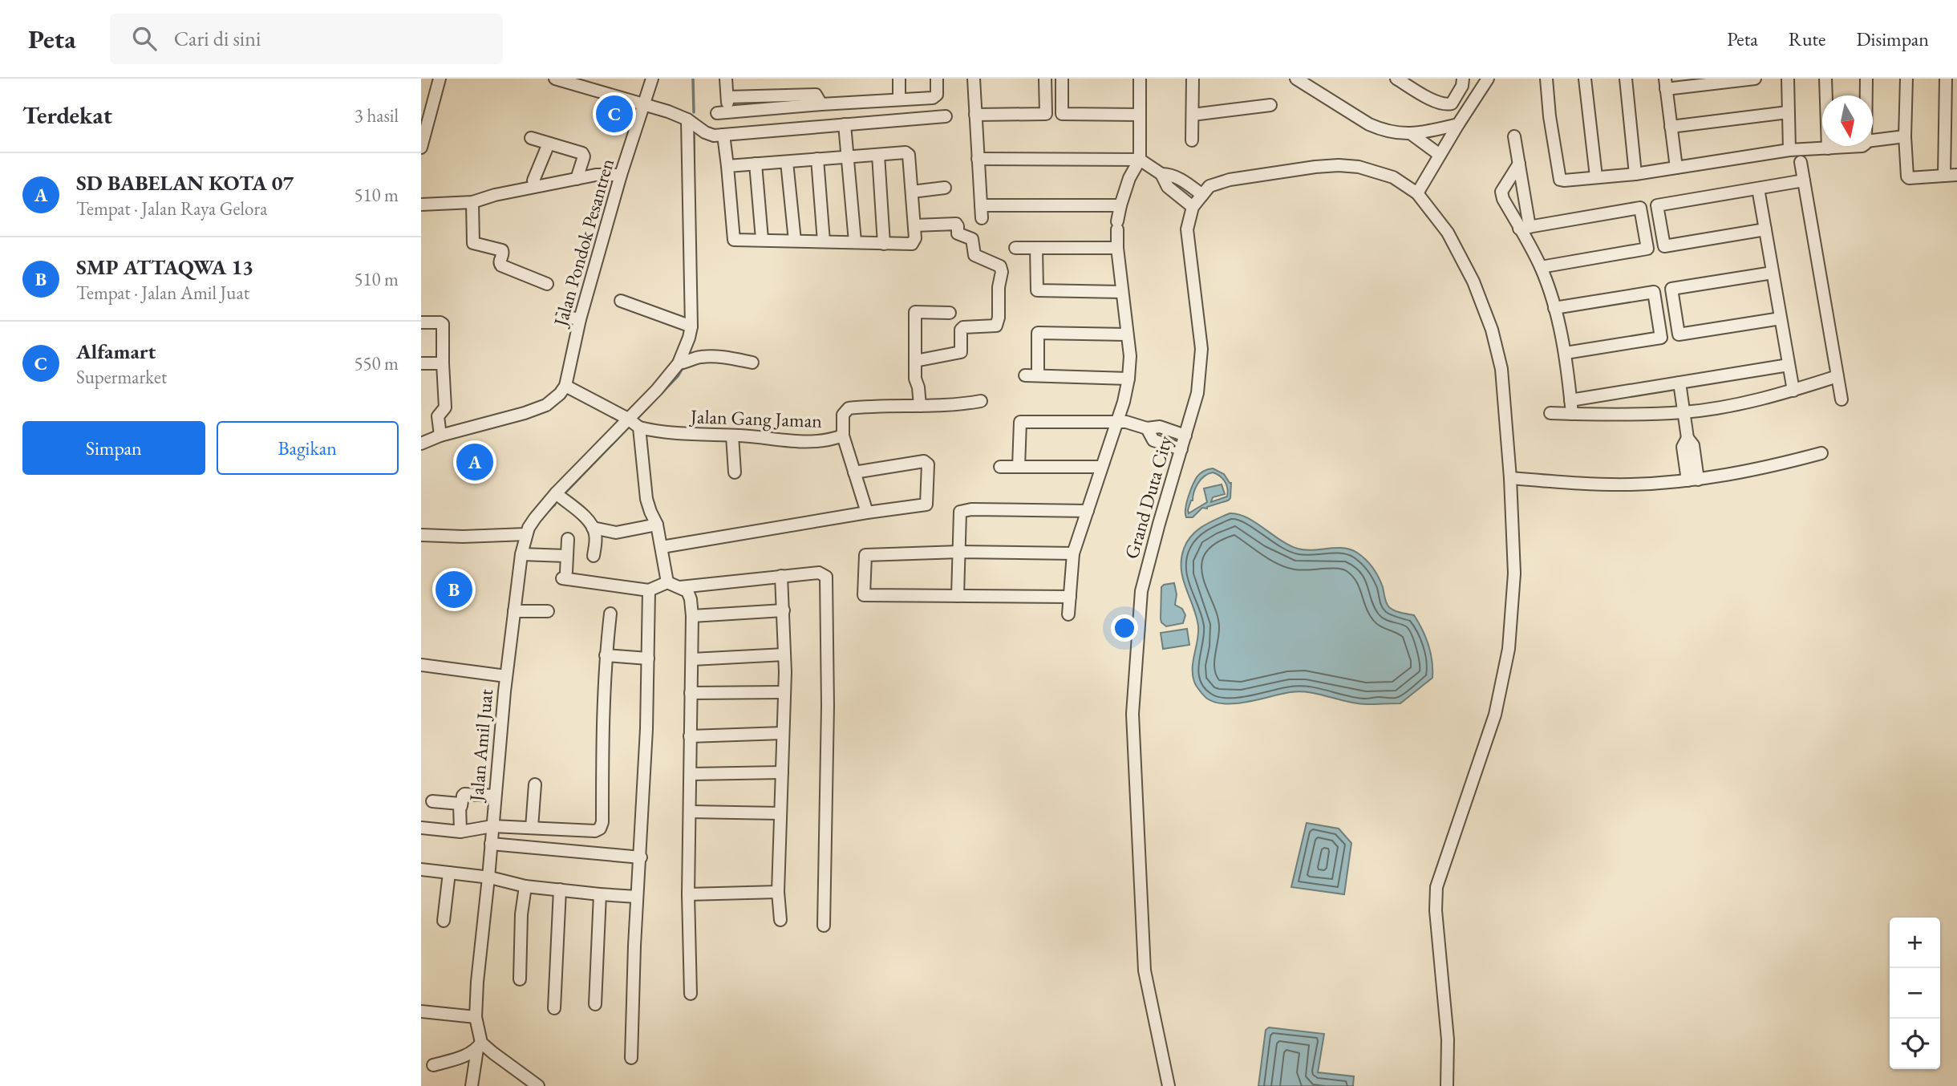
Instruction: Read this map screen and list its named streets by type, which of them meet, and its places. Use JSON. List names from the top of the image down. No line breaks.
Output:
{"streets":{"street":["Jalan Pondok Pesantren","Jalan Gang Jaman","Grand Duta City","Jalan Amil Juat"]},"crossings":[["Jalan Pondok Pesantren","Jalan Gang Jaman"],["Jalan Gang Jaman","Jalan Amil Juat"]],"north":"bottom","page":{"header":"Peta","search":"Cari di sini","nav":["Peta","Rute","Disimpan"],"heading":["Terdekat","3 hasil"],"pins":["C","A","B"],"list":[{"mark":"A","name":"SD BABELAN KOTA 07","note":"Tempat · Jalan Raya Gelora","value":"510 m"},{"mark":"B","name":"SMP ATTAQWA 13","note":"Tempat · Jalan Amil Juat","value":"510 m"},{"mark":"C","name":"Alfamart","note":"Supermarket","value":"550 m"}],"buttons":["Simpan","Bagikan"],"map_buttons":["+","−"]}}
